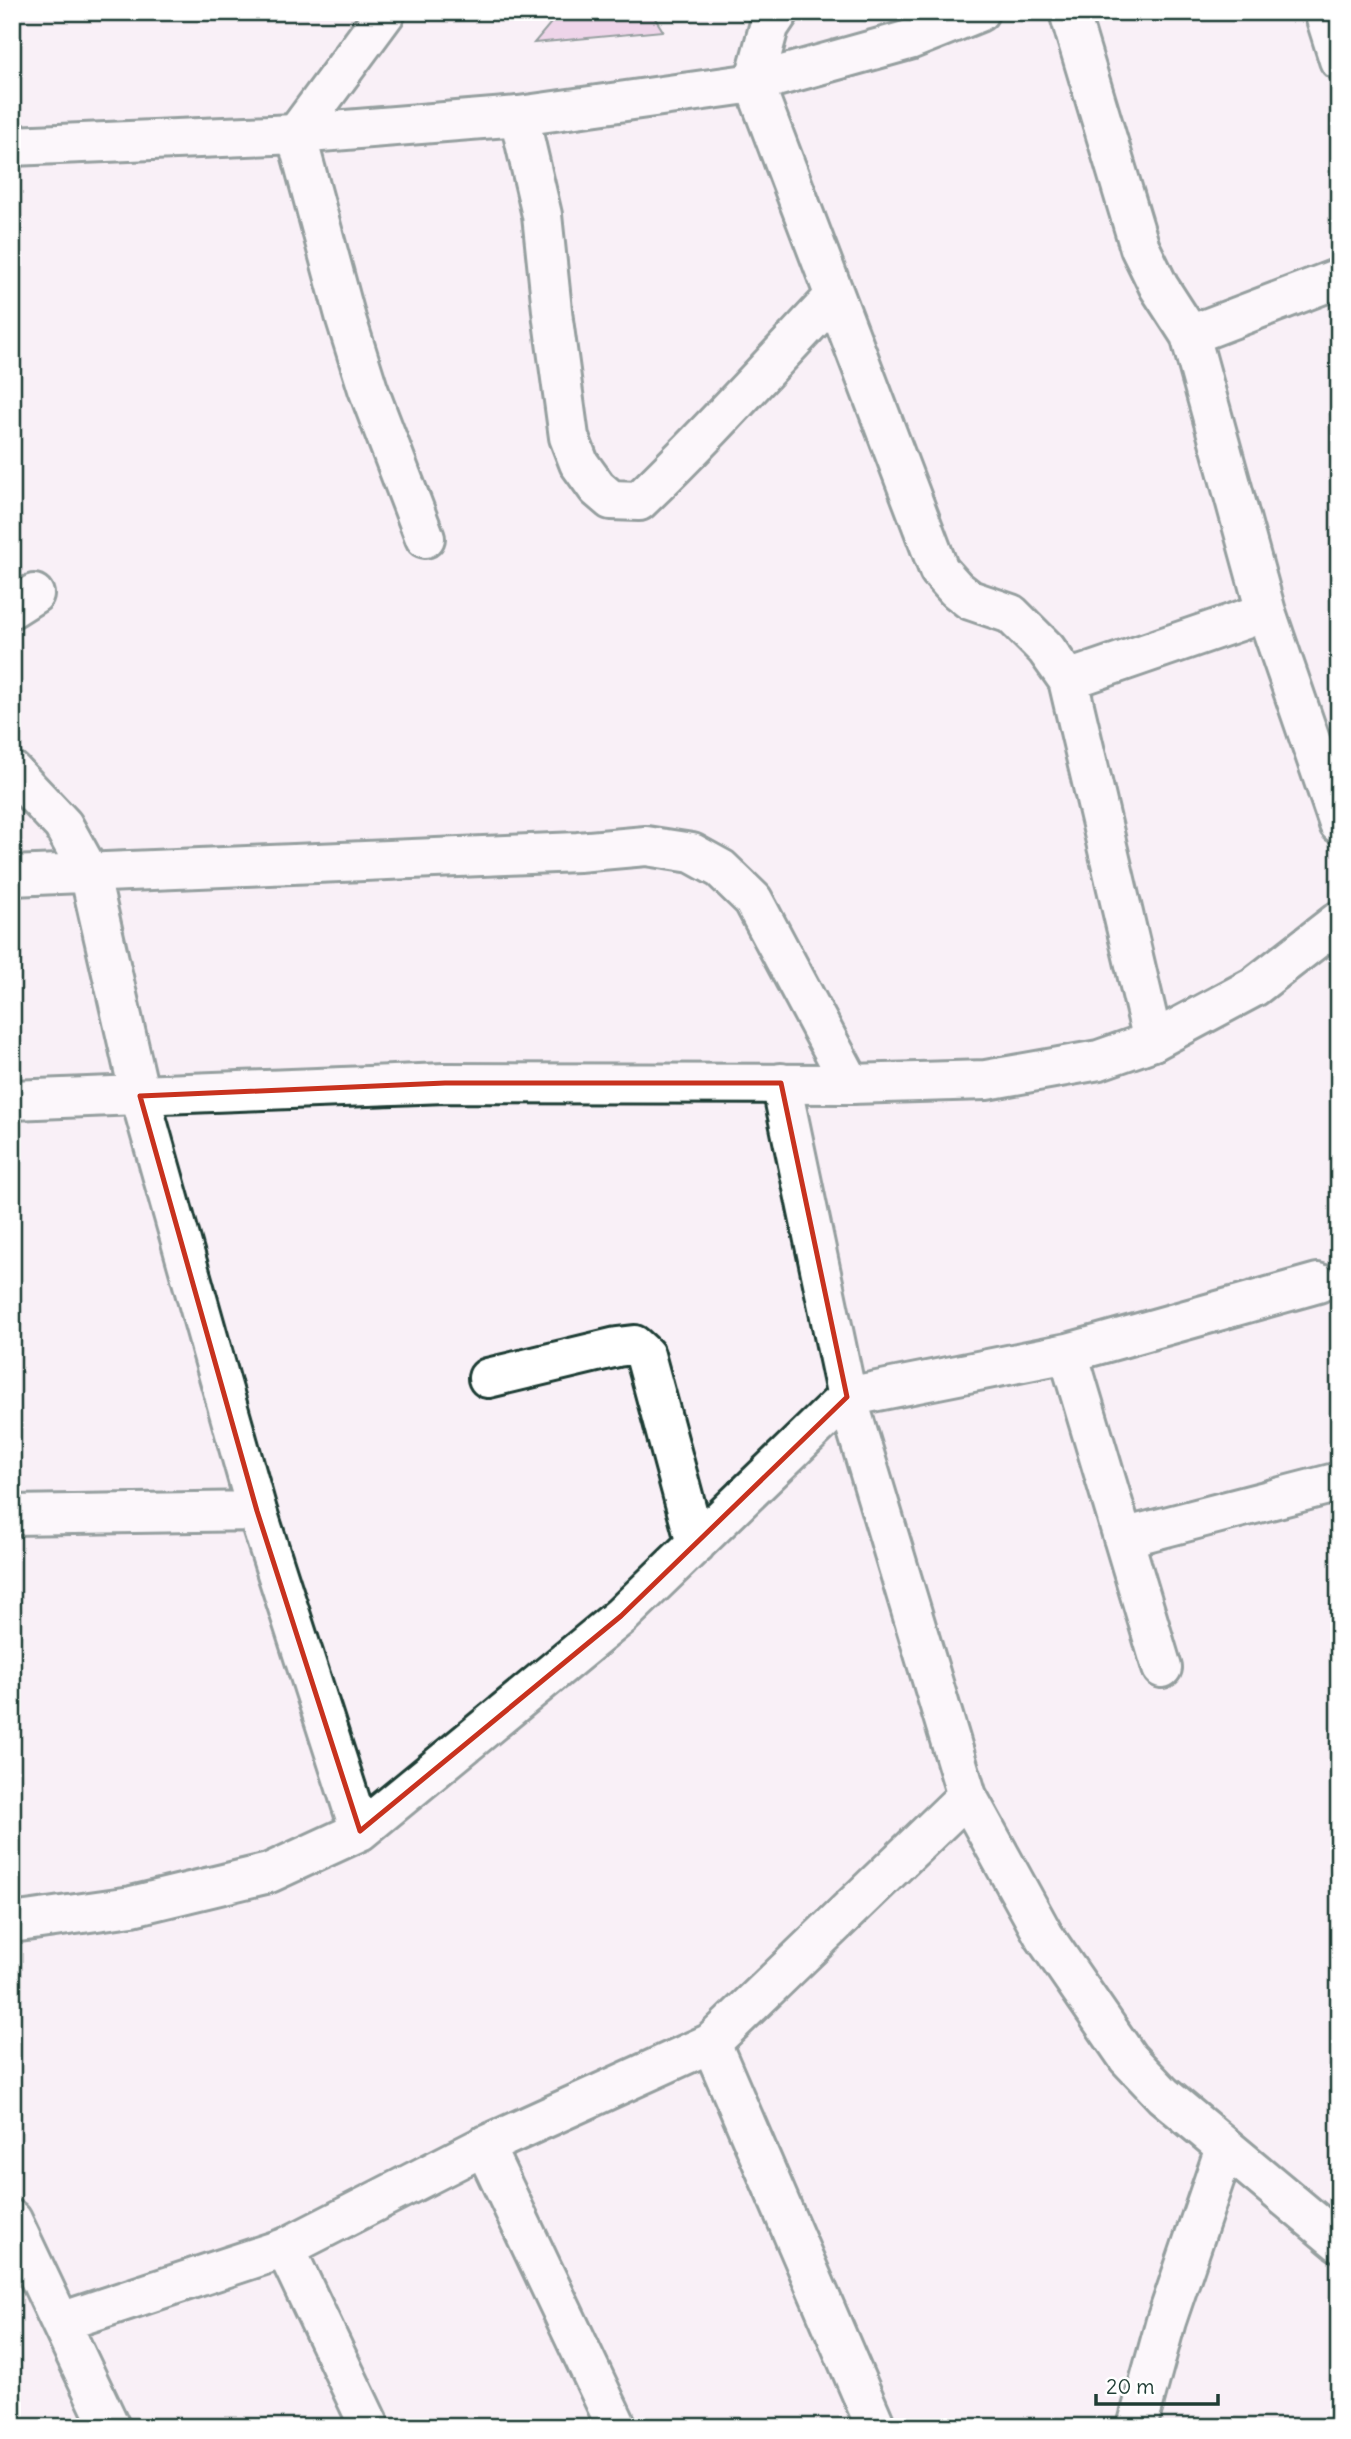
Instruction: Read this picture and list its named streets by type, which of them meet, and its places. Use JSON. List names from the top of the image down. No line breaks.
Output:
{"scale_bar":"20 m"}
